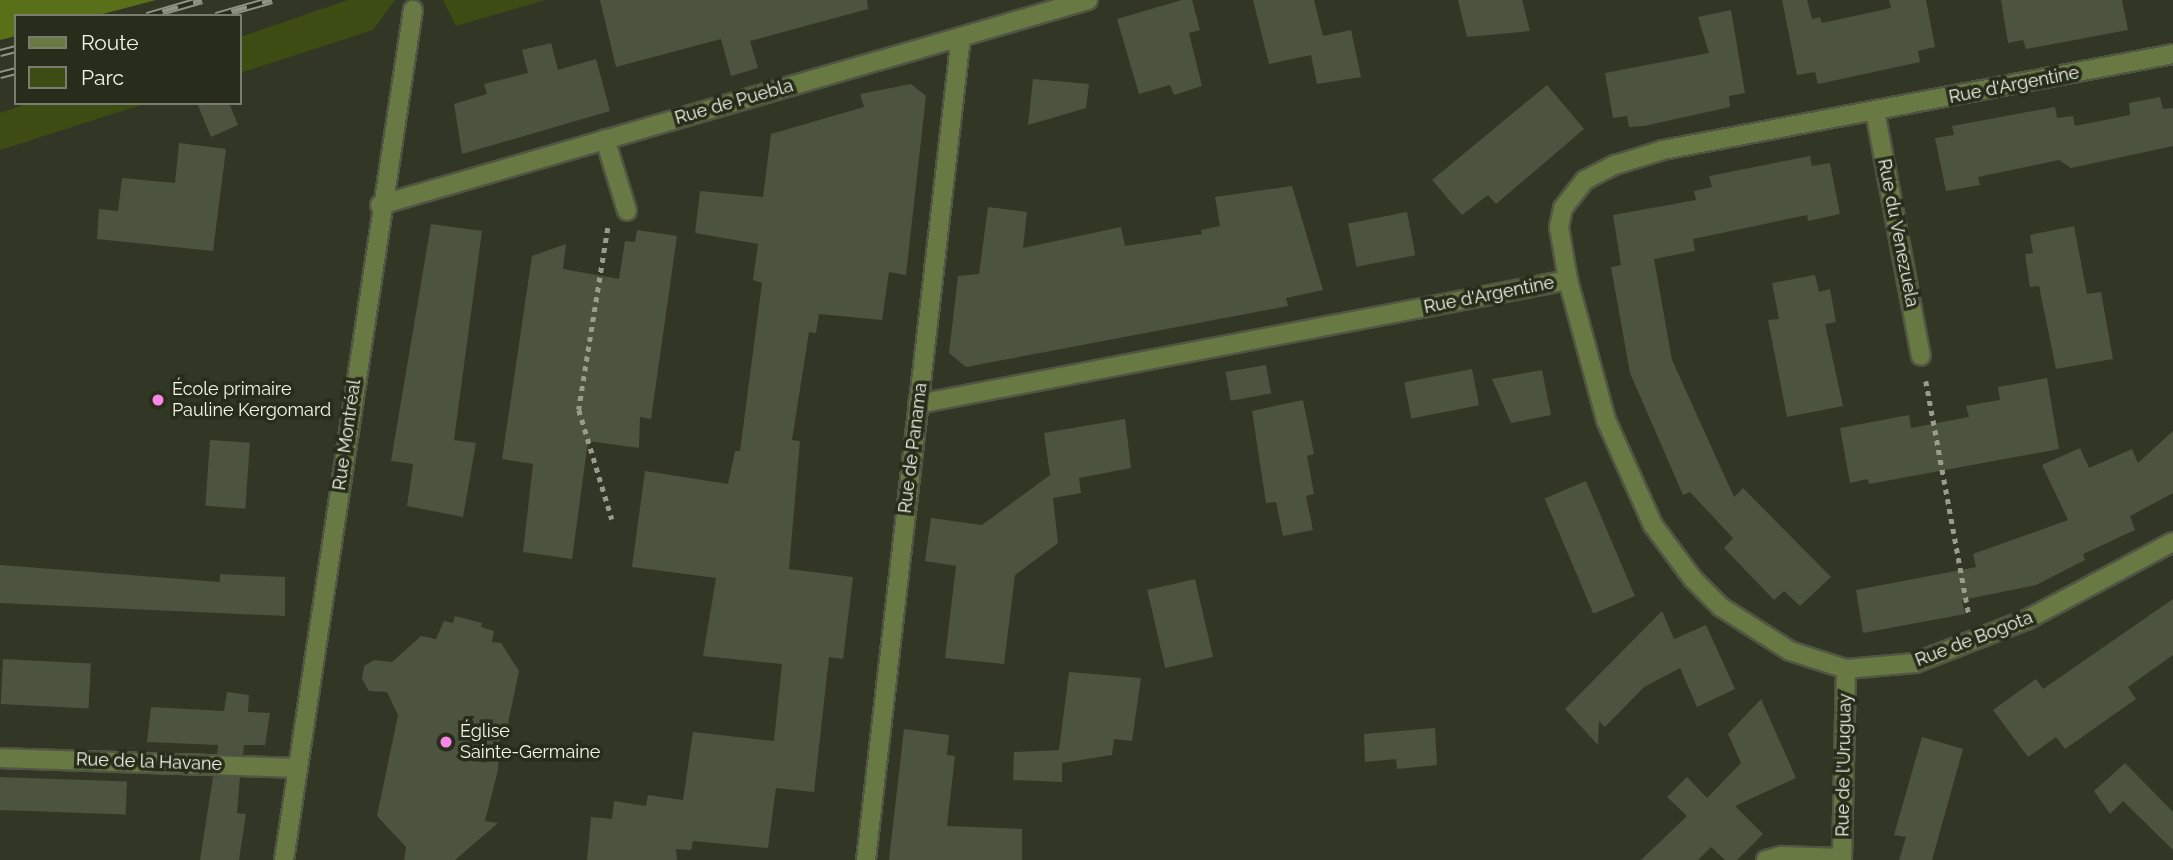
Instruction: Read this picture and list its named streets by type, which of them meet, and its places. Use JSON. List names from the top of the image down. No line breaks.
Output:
{"streets":{"street":["Rue d'Argentine","Rue de Puebla","Rue du Venezuela","Rue Montréal","Rue de Panama","Rue de Bogota","Rue de la Havane","Rue de l'Uruguay"]},"crossings":[["Rue d'Argentine","Rue du Venezuela"],["Rue d'Argentine","Rue de Panama"],["Rue d'Argentine","Rue de Bogota"],["Rue de Puebla","Rue Montréal"],["Rue de Puebla","Rue de Panama"],["Rue Montréal","Rue de la Havane"],["Rue de Bogota","Rue de l'Uruguay"]],"places":["École primaire Pauline Kergomard","Église Sainte-Germaine"],"legend":["Route","Parc"]}
